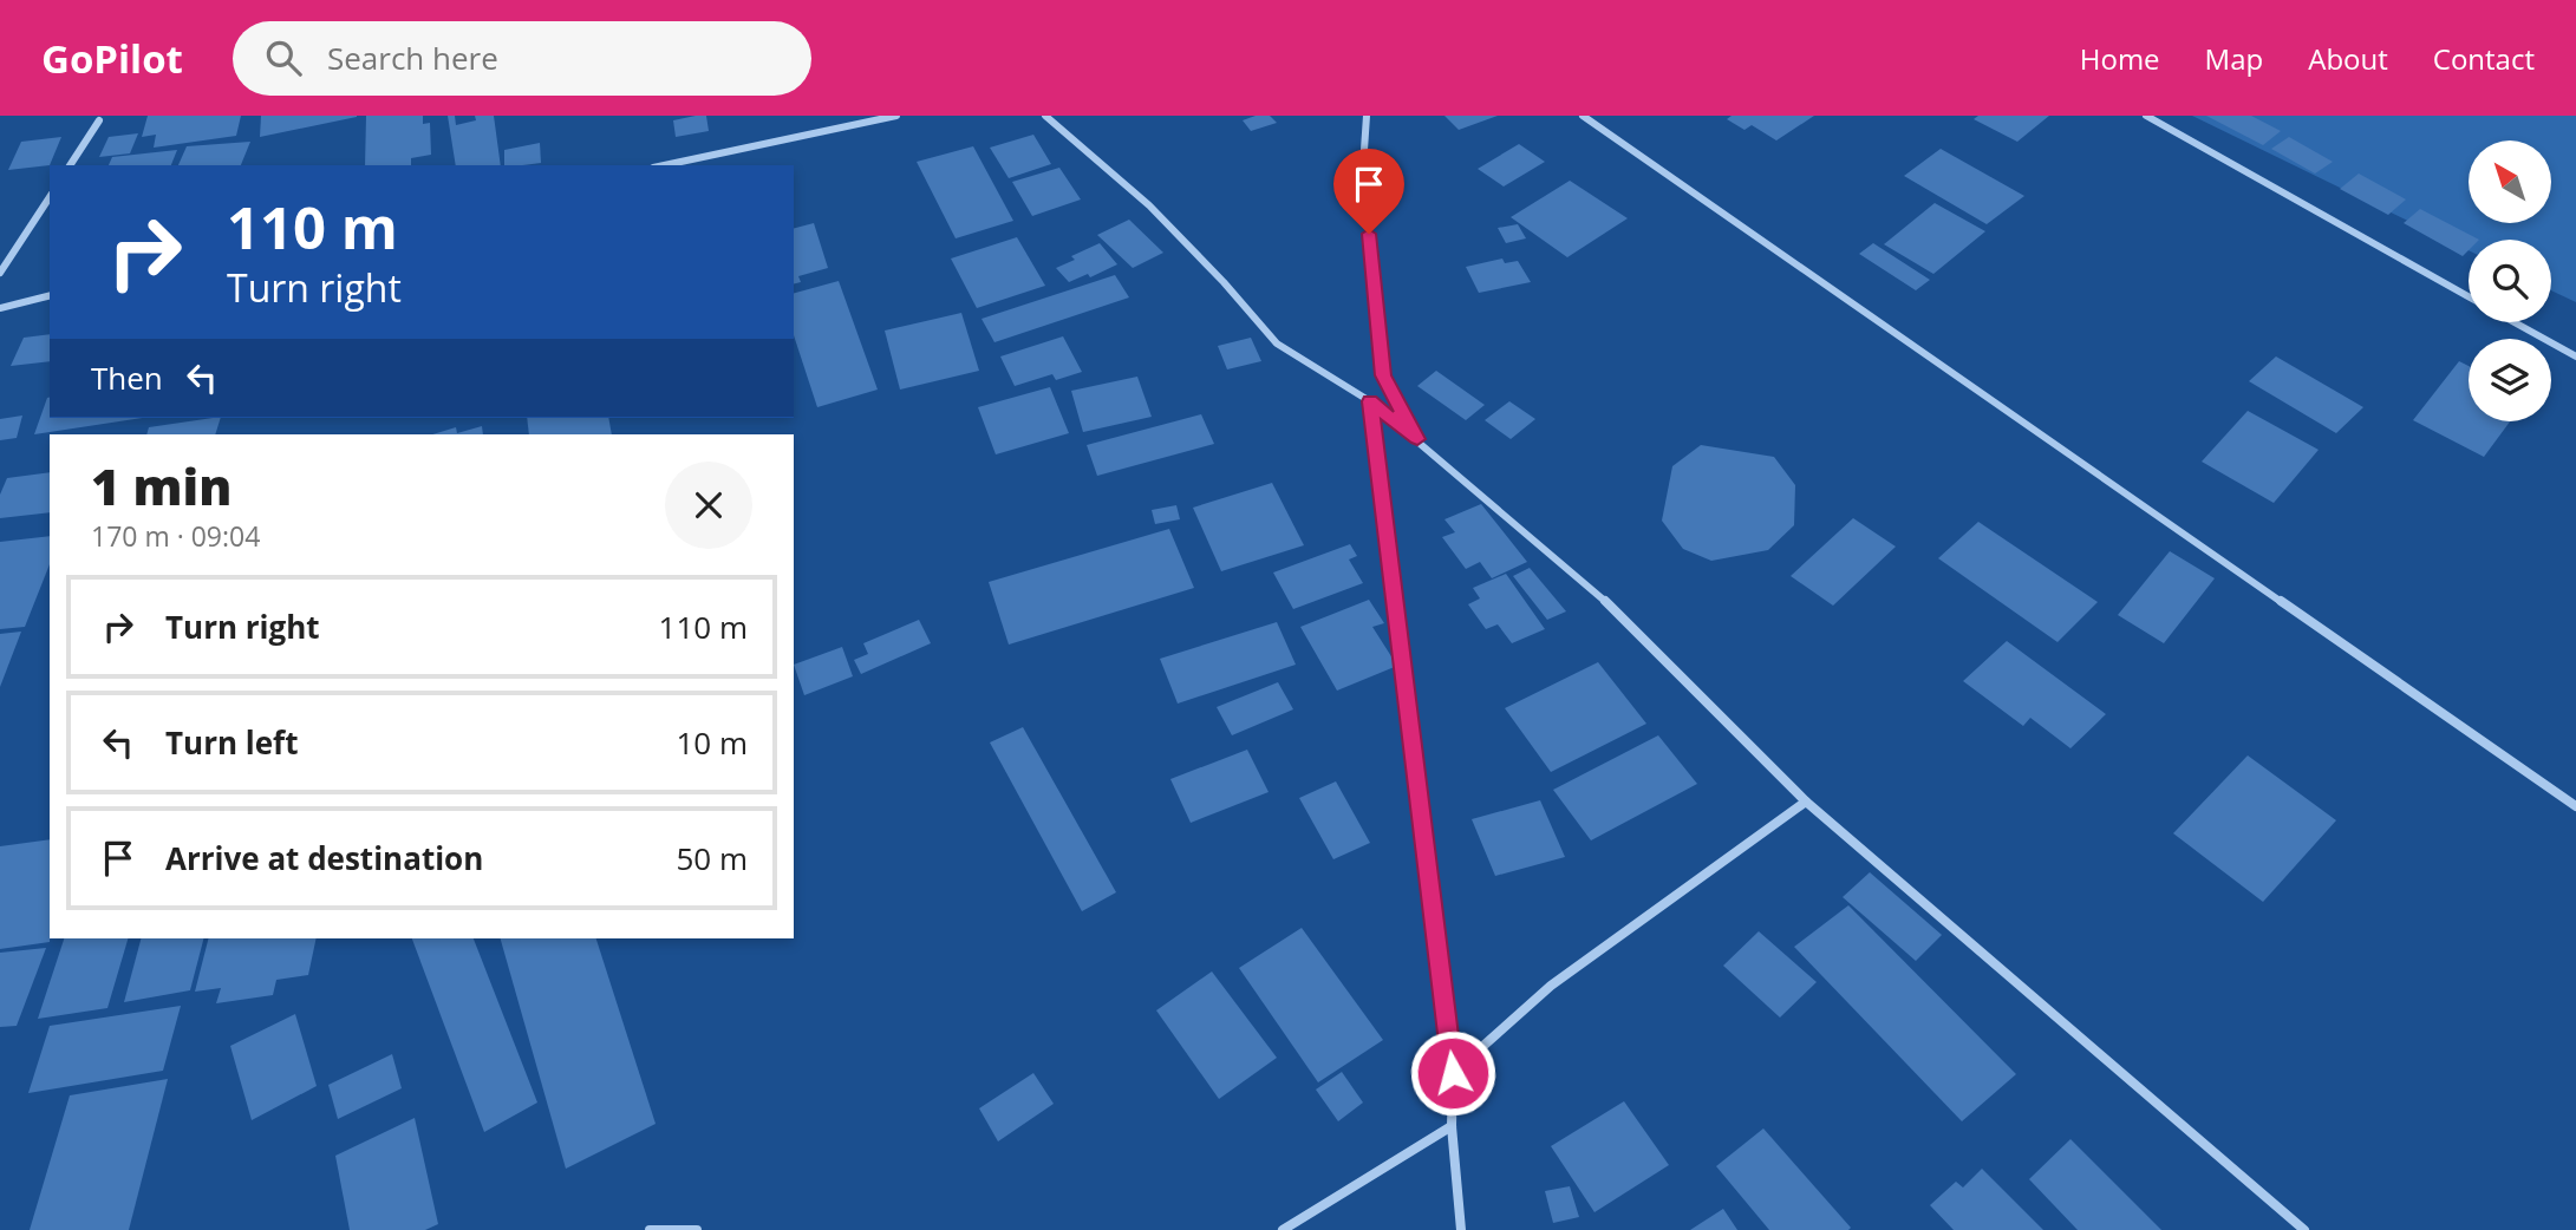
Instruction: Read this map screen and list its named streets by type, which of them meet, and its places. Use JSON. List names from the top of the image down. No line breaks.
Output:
{"north":"top left","page":{"header":"GoPilot","search":"Search here","nav":["Home","Map","About","Contact"],"turn":["110 m","Turn right"],"then":"Then","heading":["1 min","170 m · 09:04"],"list":[{"name":"Turn right","value":"110 m"},{"name":"Turn left","value":"10 m"},{"name":"Arrive at destination","value":"50 m"}]}}
